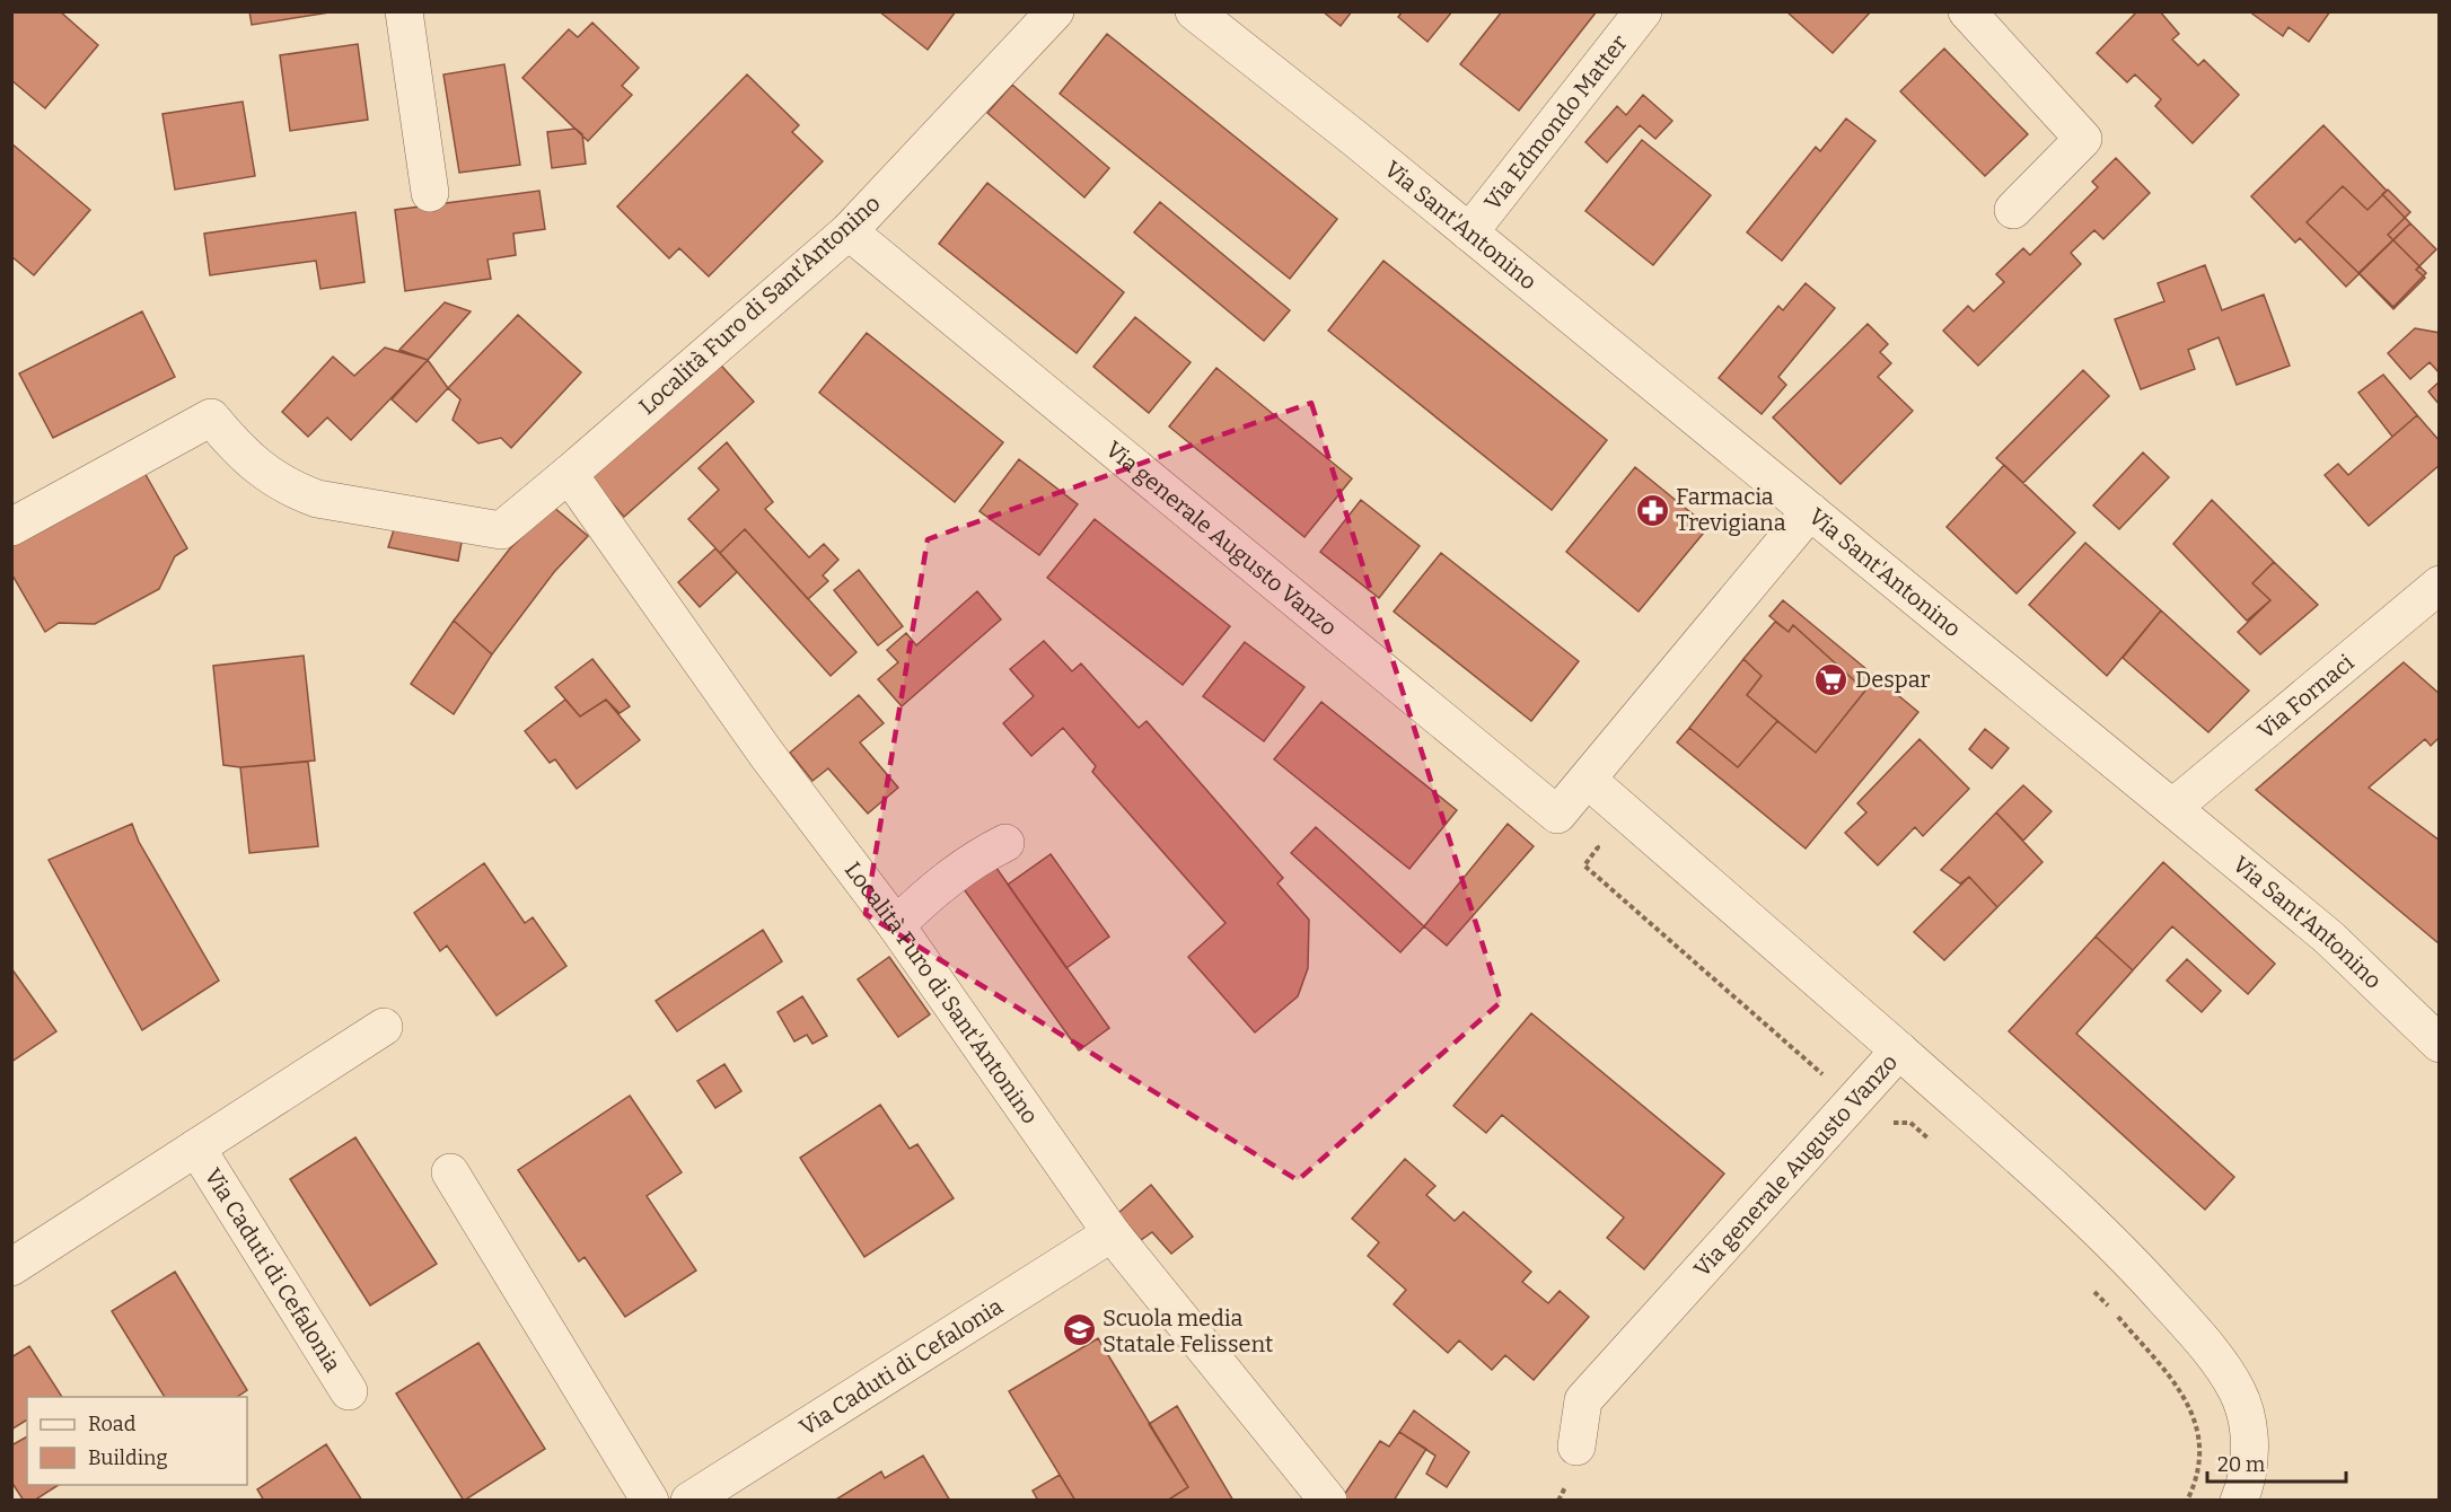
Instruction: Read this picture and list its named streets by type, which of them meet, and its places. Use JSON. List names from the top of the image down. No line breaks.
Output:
{"streets":{"street":["Via Edmondo Matter","Via Sant'Antonino","Località Furo di Sant'Antonino","Via generale Augusto Vanzo","Via Fornaci","Via Caduti di Cefalonia"]},"crossings":[["Via Edmondo Matter","Via Sant'Antonino"],["Via Sant'Antonino","Via Fornaci"],["Località Furo di Sant'Antonino","Via generale Augusto Vanzo"],["Località Furo di Sant'Antonino","Via Caduti di Cefalonia"]],"places":{"pharmacy":["Farmacia Trevigiana"],"supermarket":["Despar"],"school or university":["Scuola media Statale Felissent"]},"legend":["Road","Building"],"scale_bar":"20 m"}
